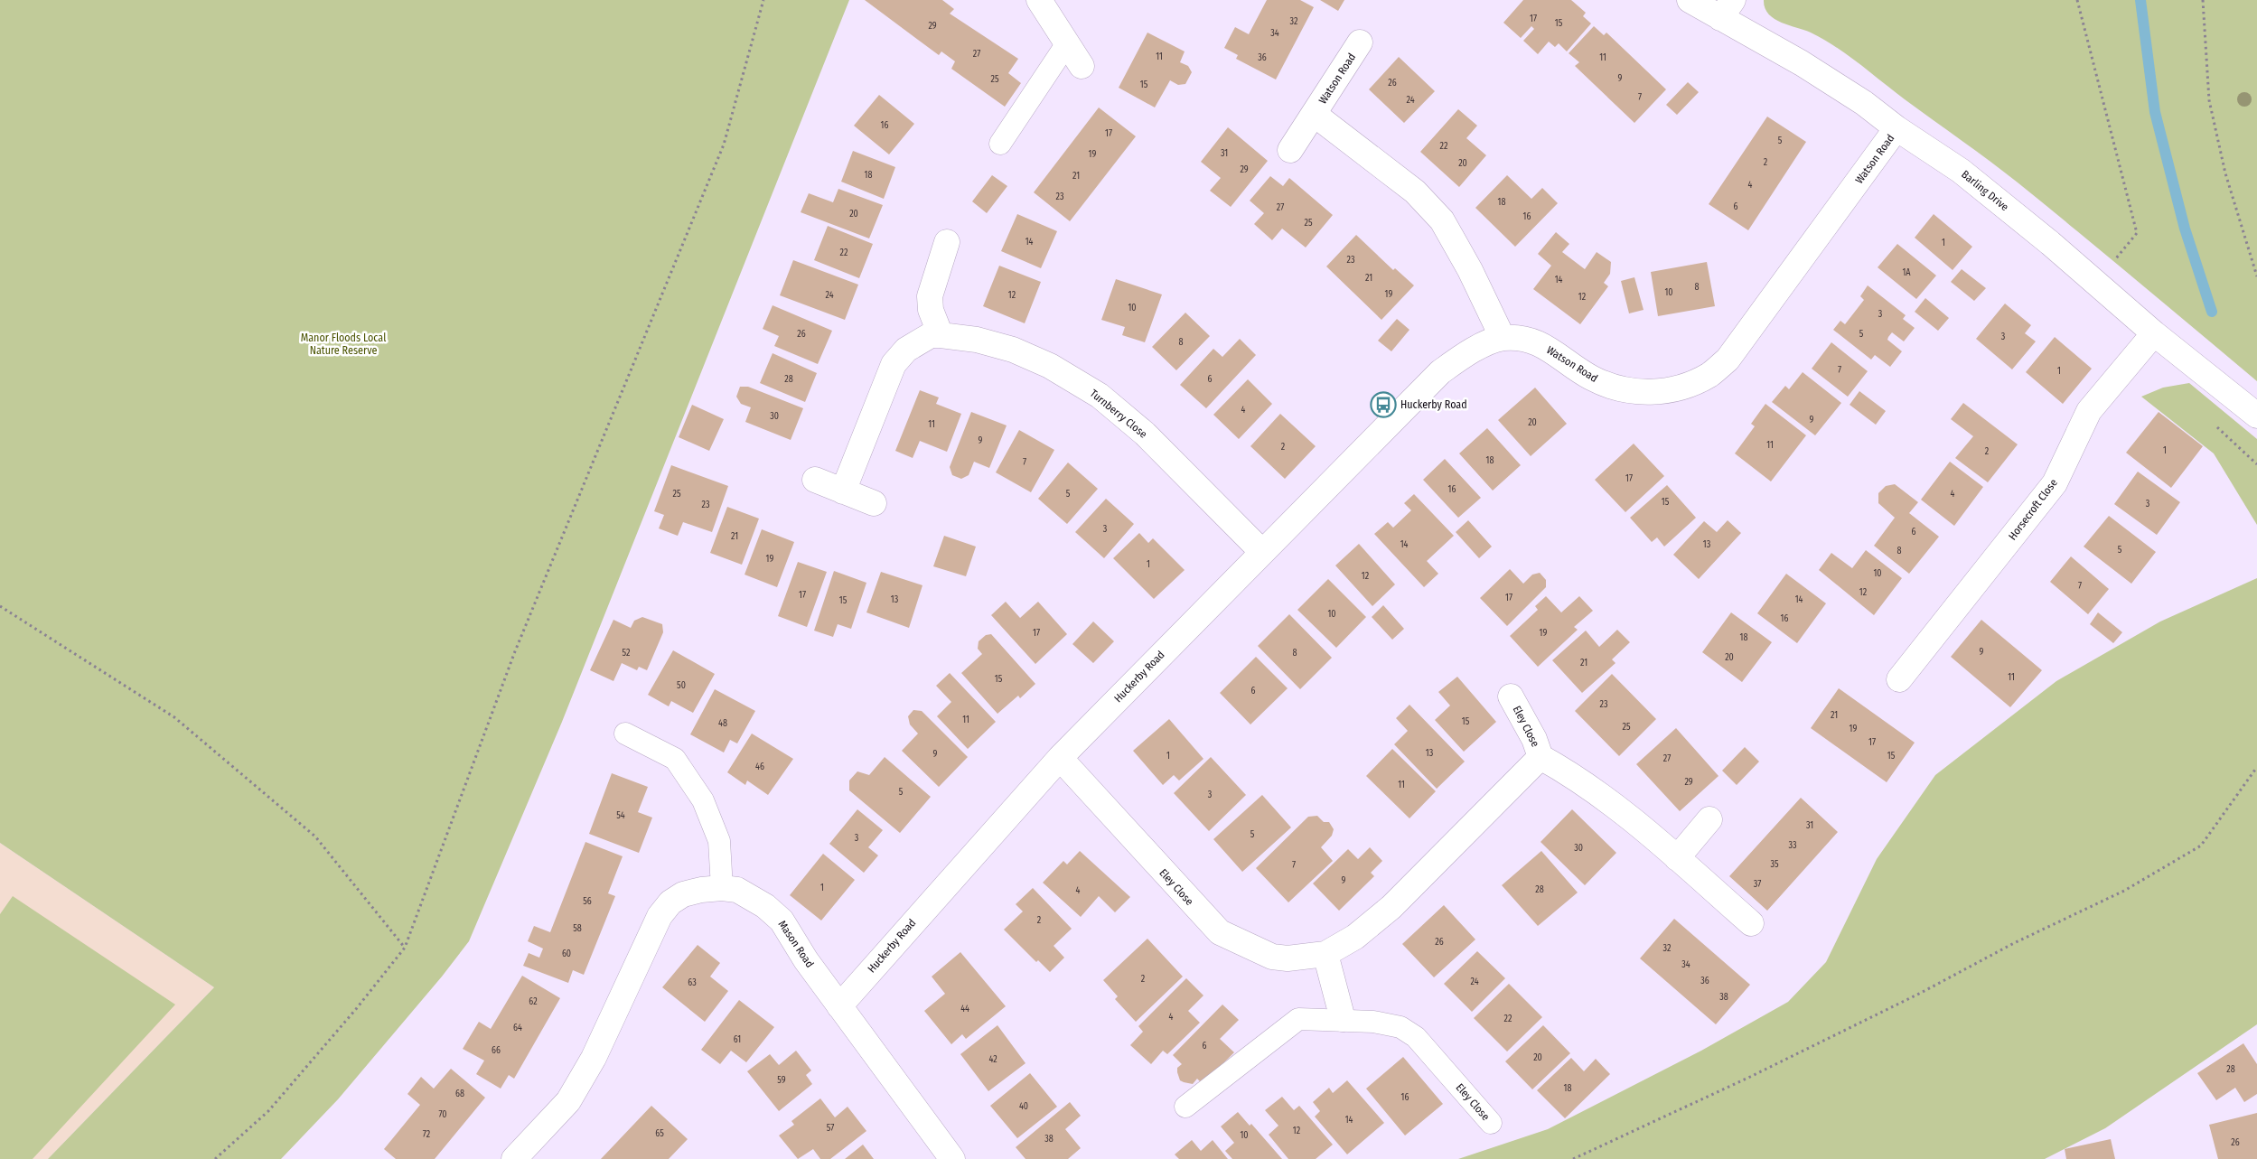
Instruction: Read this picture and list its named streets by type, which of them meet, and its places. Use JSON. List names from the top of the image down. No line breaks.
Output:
{"streets":{"street":["Watson Road","Barling Drive","Turnberry Close","Horsecroft Close","Huckerby Road","Eley Close","Mason Road"]},"crossings":[["Watson Road","Barling Drive"],["Watson Road","Huckerby Road"],["Barling Drive","Horsecroft Close"],["Turnberry Close","Huckerby Road"],["Huckerby Road","Eley Close"],["Huckerby Road","Mason Road"]],"parks":["Manor Floods Local Nature Reserve"],"places":{"bus stop":["Huckerby Road"]},"house_numbers":["17","32","15","29","34","27","11","36","11","9","25","26","15","7","24","16","17","5","22","31","19","2","20","29","18","21","4","23","18","6","27","20","16","25","14","1","22","23","1A","21","14","8","10","19","24","12","12","10","3","26","5","3","8","7","1","28","6","4","30","9","20","11","9","11","2","1","2","18","7","17","16","25","5","4","15","3","23","3","6","21","14","13","5","8","19","1","10","12","7","12","17","17","13","14","15","10","16","17","19","18","9","52","8","20","21","11","15","50","6","23","21","11","15","48","25","19","17","13","9","1","15","27","46","29","11","5","3","54","31","5","3","33","30","35","7","9","37","1","28","4","56","2","58","26","32","60","34","2","36","24","63","38","62","44","4","22","64","61","6","66","20","42","28","59","18","68","16","40","70","14","57","12","65","72","10","38","26"]}
